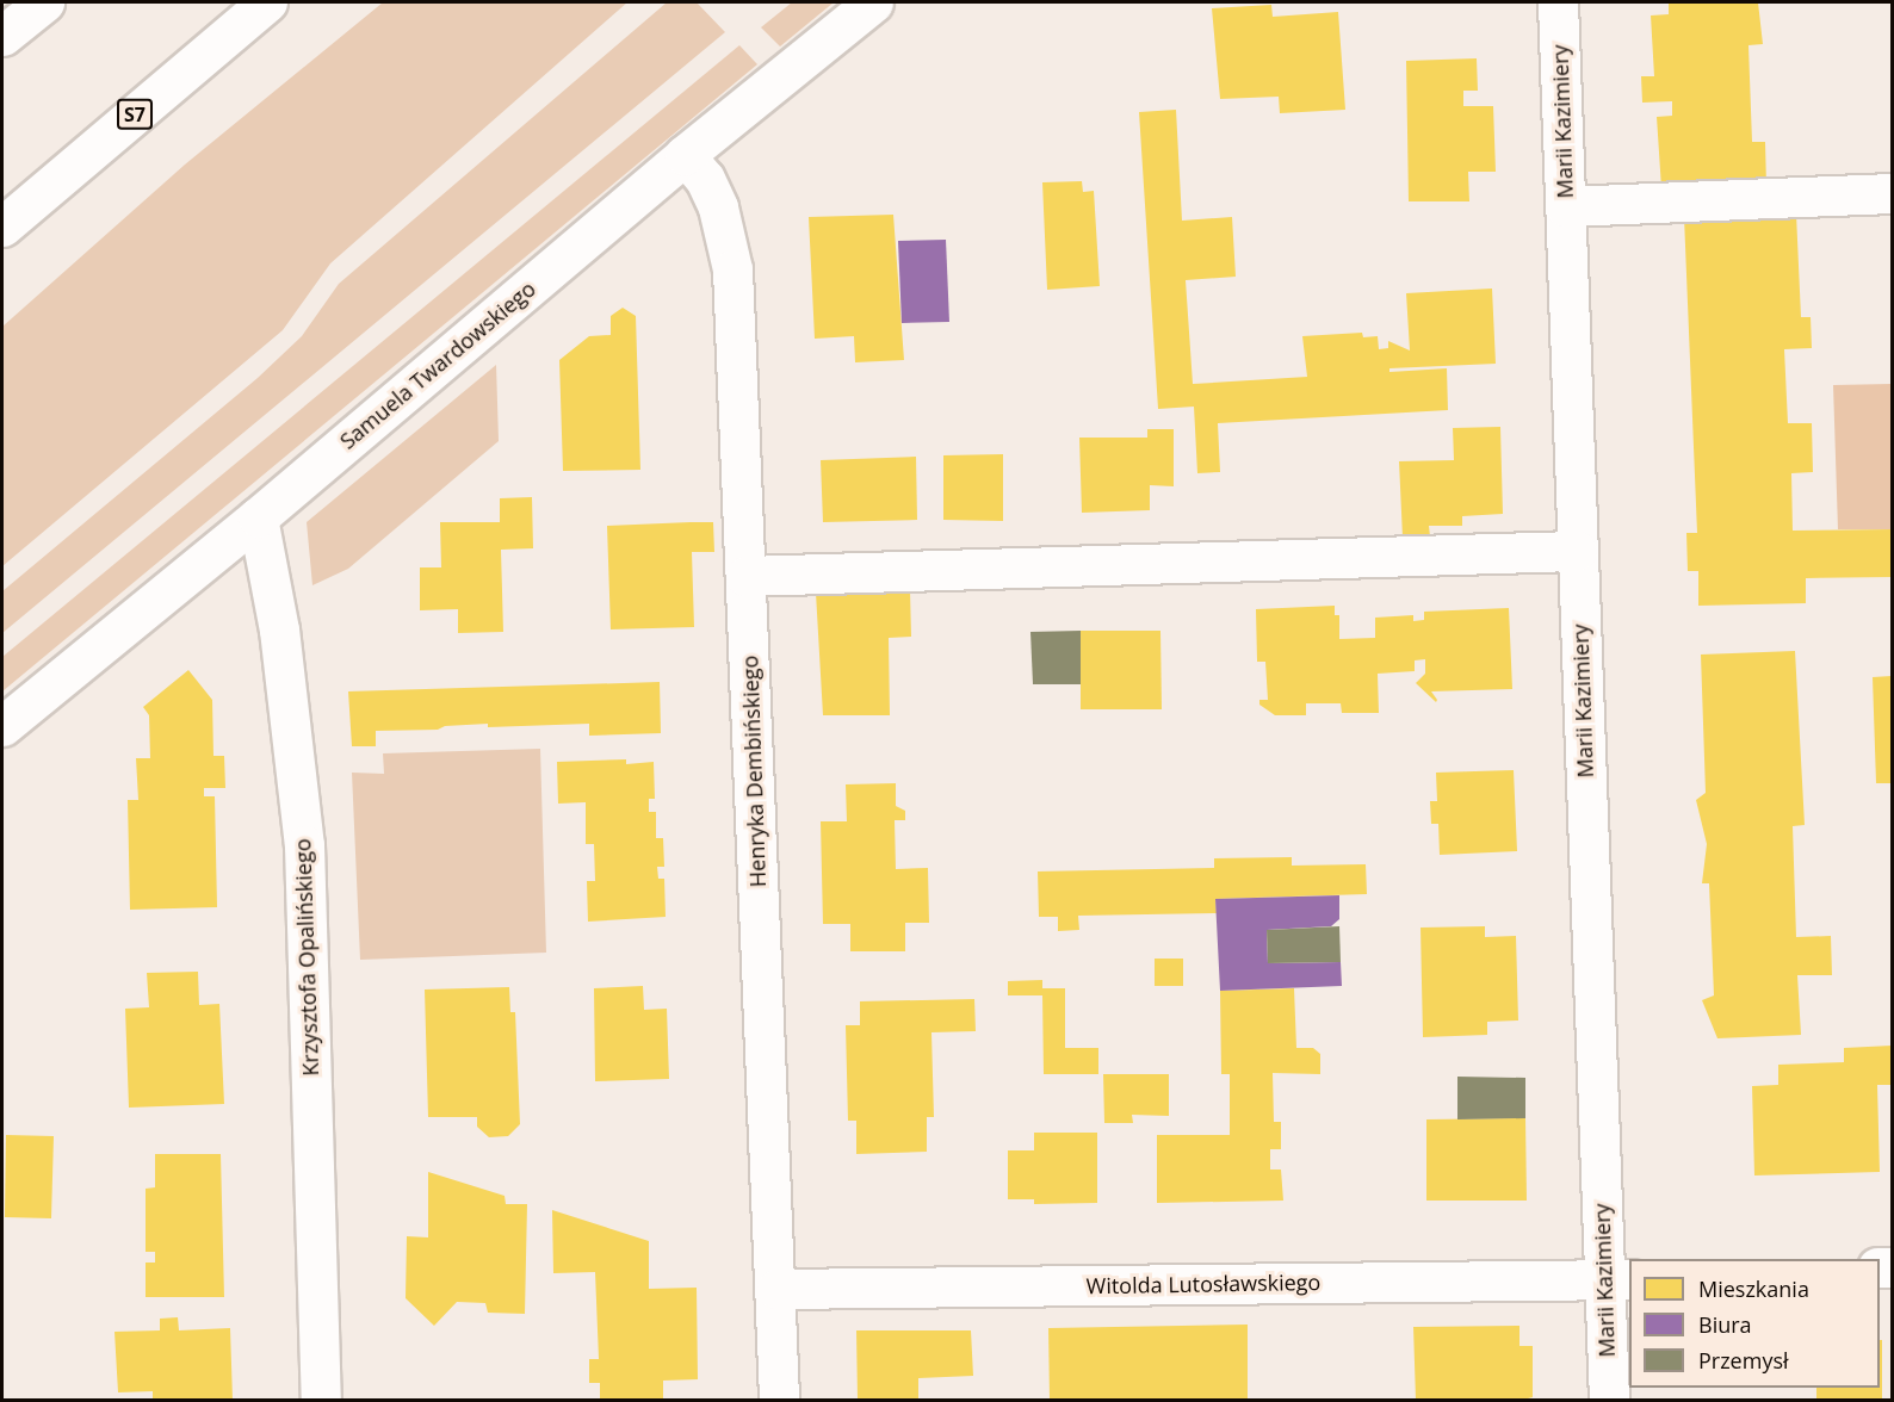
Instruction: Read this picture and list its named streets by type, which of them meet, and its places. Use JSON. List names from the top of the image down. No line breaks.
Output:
{"streets":{"main road":["S7","Marii Kazimiery","Samuela Twardowskiego","Henryka Dembińskiego","Krzysztofa Opalińskiego","Witolda Lutosławskiego"]},"crossings":[["Marii Kazimiery","Witolda Lutosławskiego"],["Samuela Twardowskiego","Henryka Dembińskiego"],["Samuela Twardowskiego","Krzysztofa Opalińskiego"],["Henryka Dembińskiego","Witolda Lutosławskiego"]],"legend":["Mieszkania","Biura","Przemysł"]}
